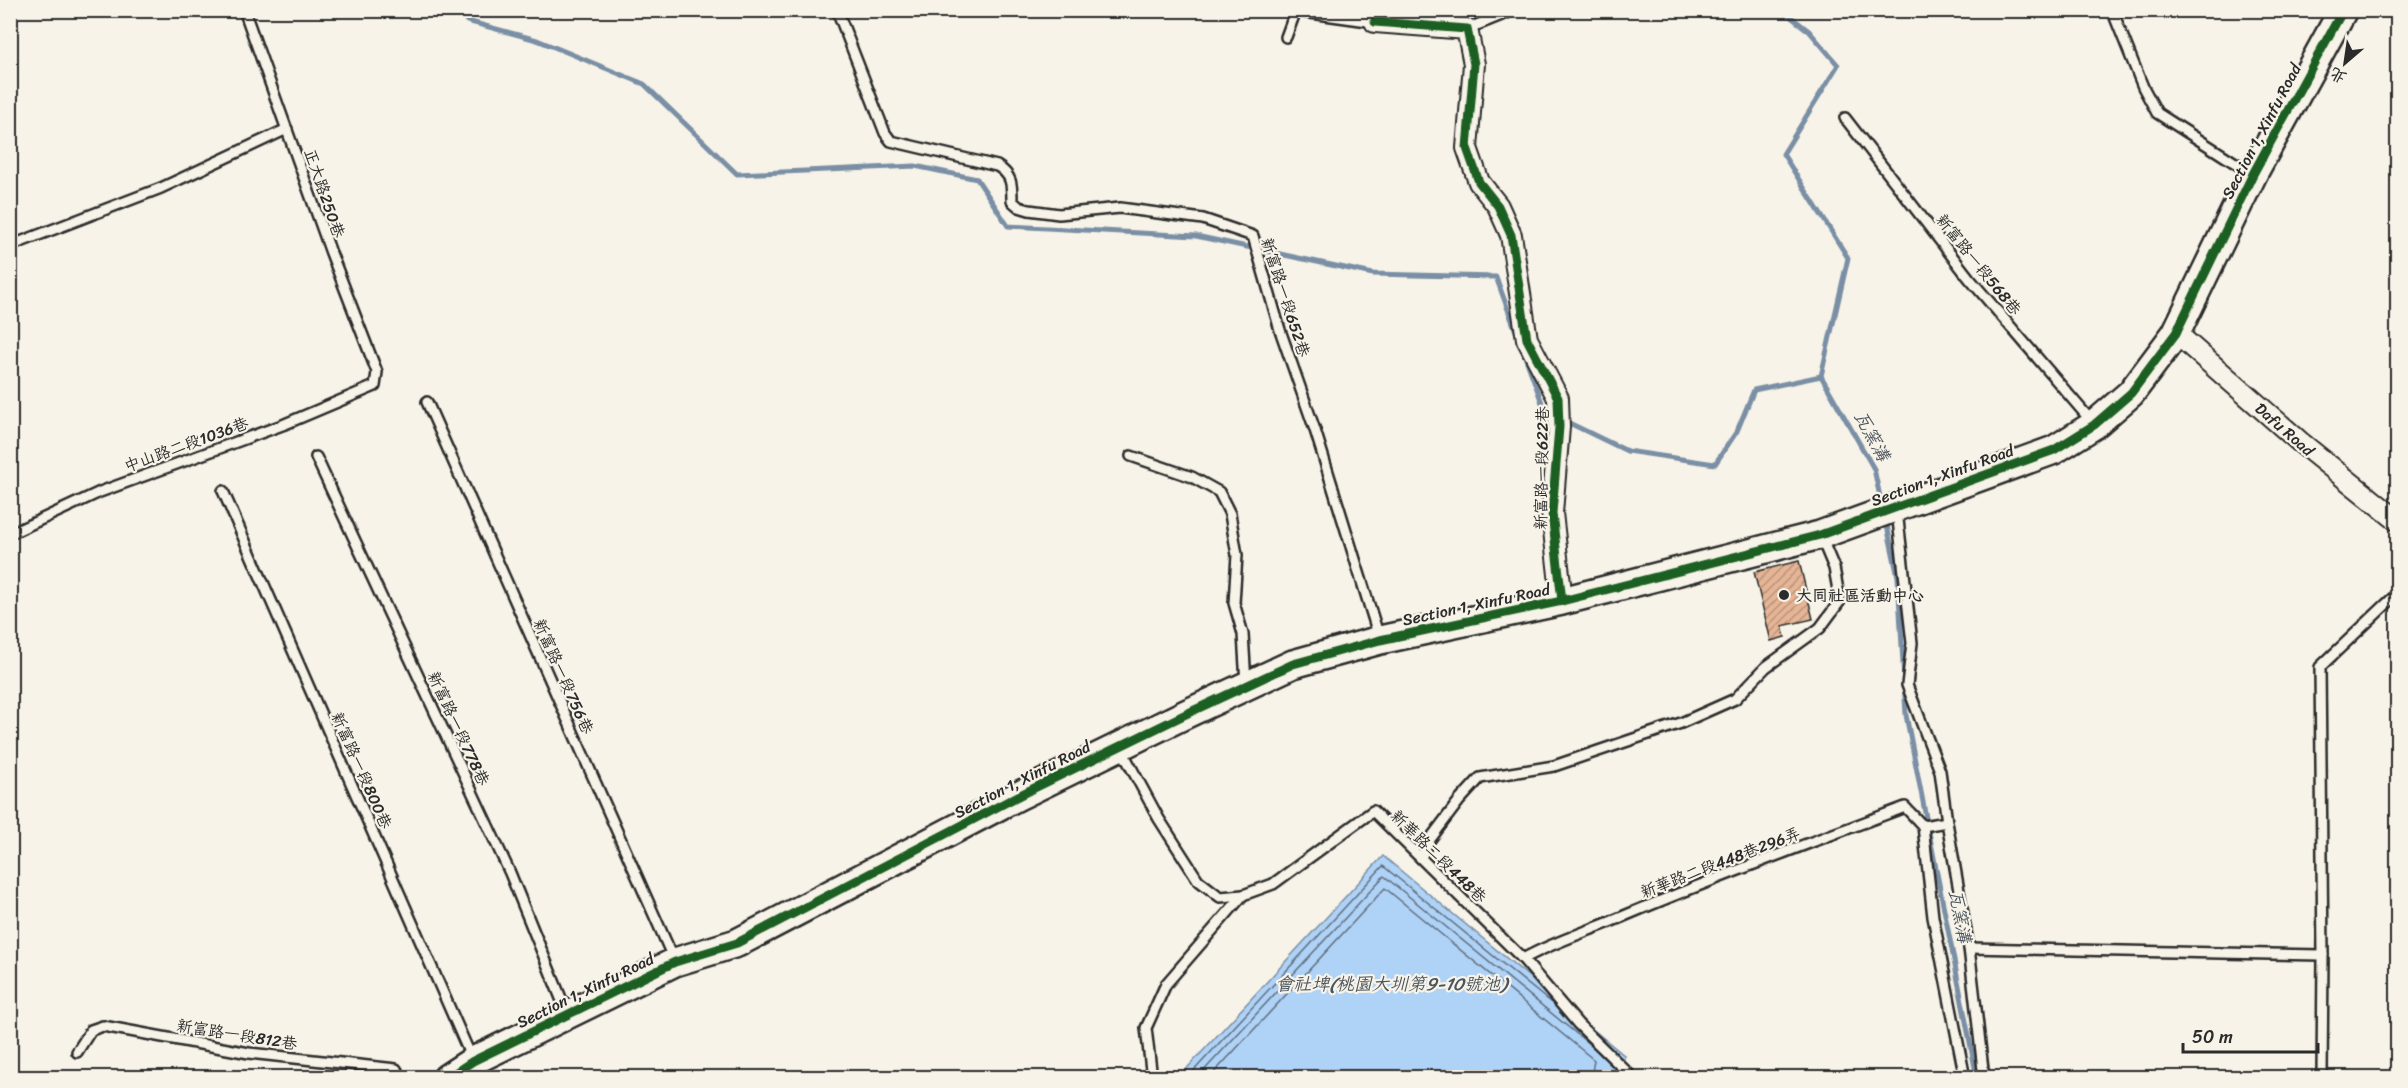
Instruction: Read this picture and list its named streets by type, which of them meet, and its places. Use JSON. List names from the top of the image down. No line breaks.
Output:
{"streets":{"street":["Section 1, Xinfu Road","Dafu Road","新富路一段622巷"],"lane":["正大路250巷","新富路一段568巷","新富路一段652巷","中山路二段1036巷","新富路一段756巷","新富路一段778巷","新富路一段800巷","新華路二段448巷","新華路二段448巷296弄","新富路一段812巷"]},"crossings":[["Section 1, Xinfu Road","新富路一段568巷"],["Section 1, Xinfu Road","新富路一段652巷"],["Section 1, Xinfu Road","Dafu Road"],["Section 1, Xinfu Road","新富路一段622巷"],["Section 1, Xinfu Road","新富路一段756巷"],["Section 1, Xinfu Road","新富路一段778巷"],["Section 1, Xinfu Road","新富路一段800巷"],["Section 1, Xinfu Road","新華路二段448巷"],["正大路250巷","中山路二段1036巷"],["新華路二段448巷","新華路二段448巷296弄"]],"water":["瓦窯溝","會社埤(桃園大圳第9-10號池)"],"places":["大同社區活動中心"],"scale_bar":"50 m","north":"bottom left"}
